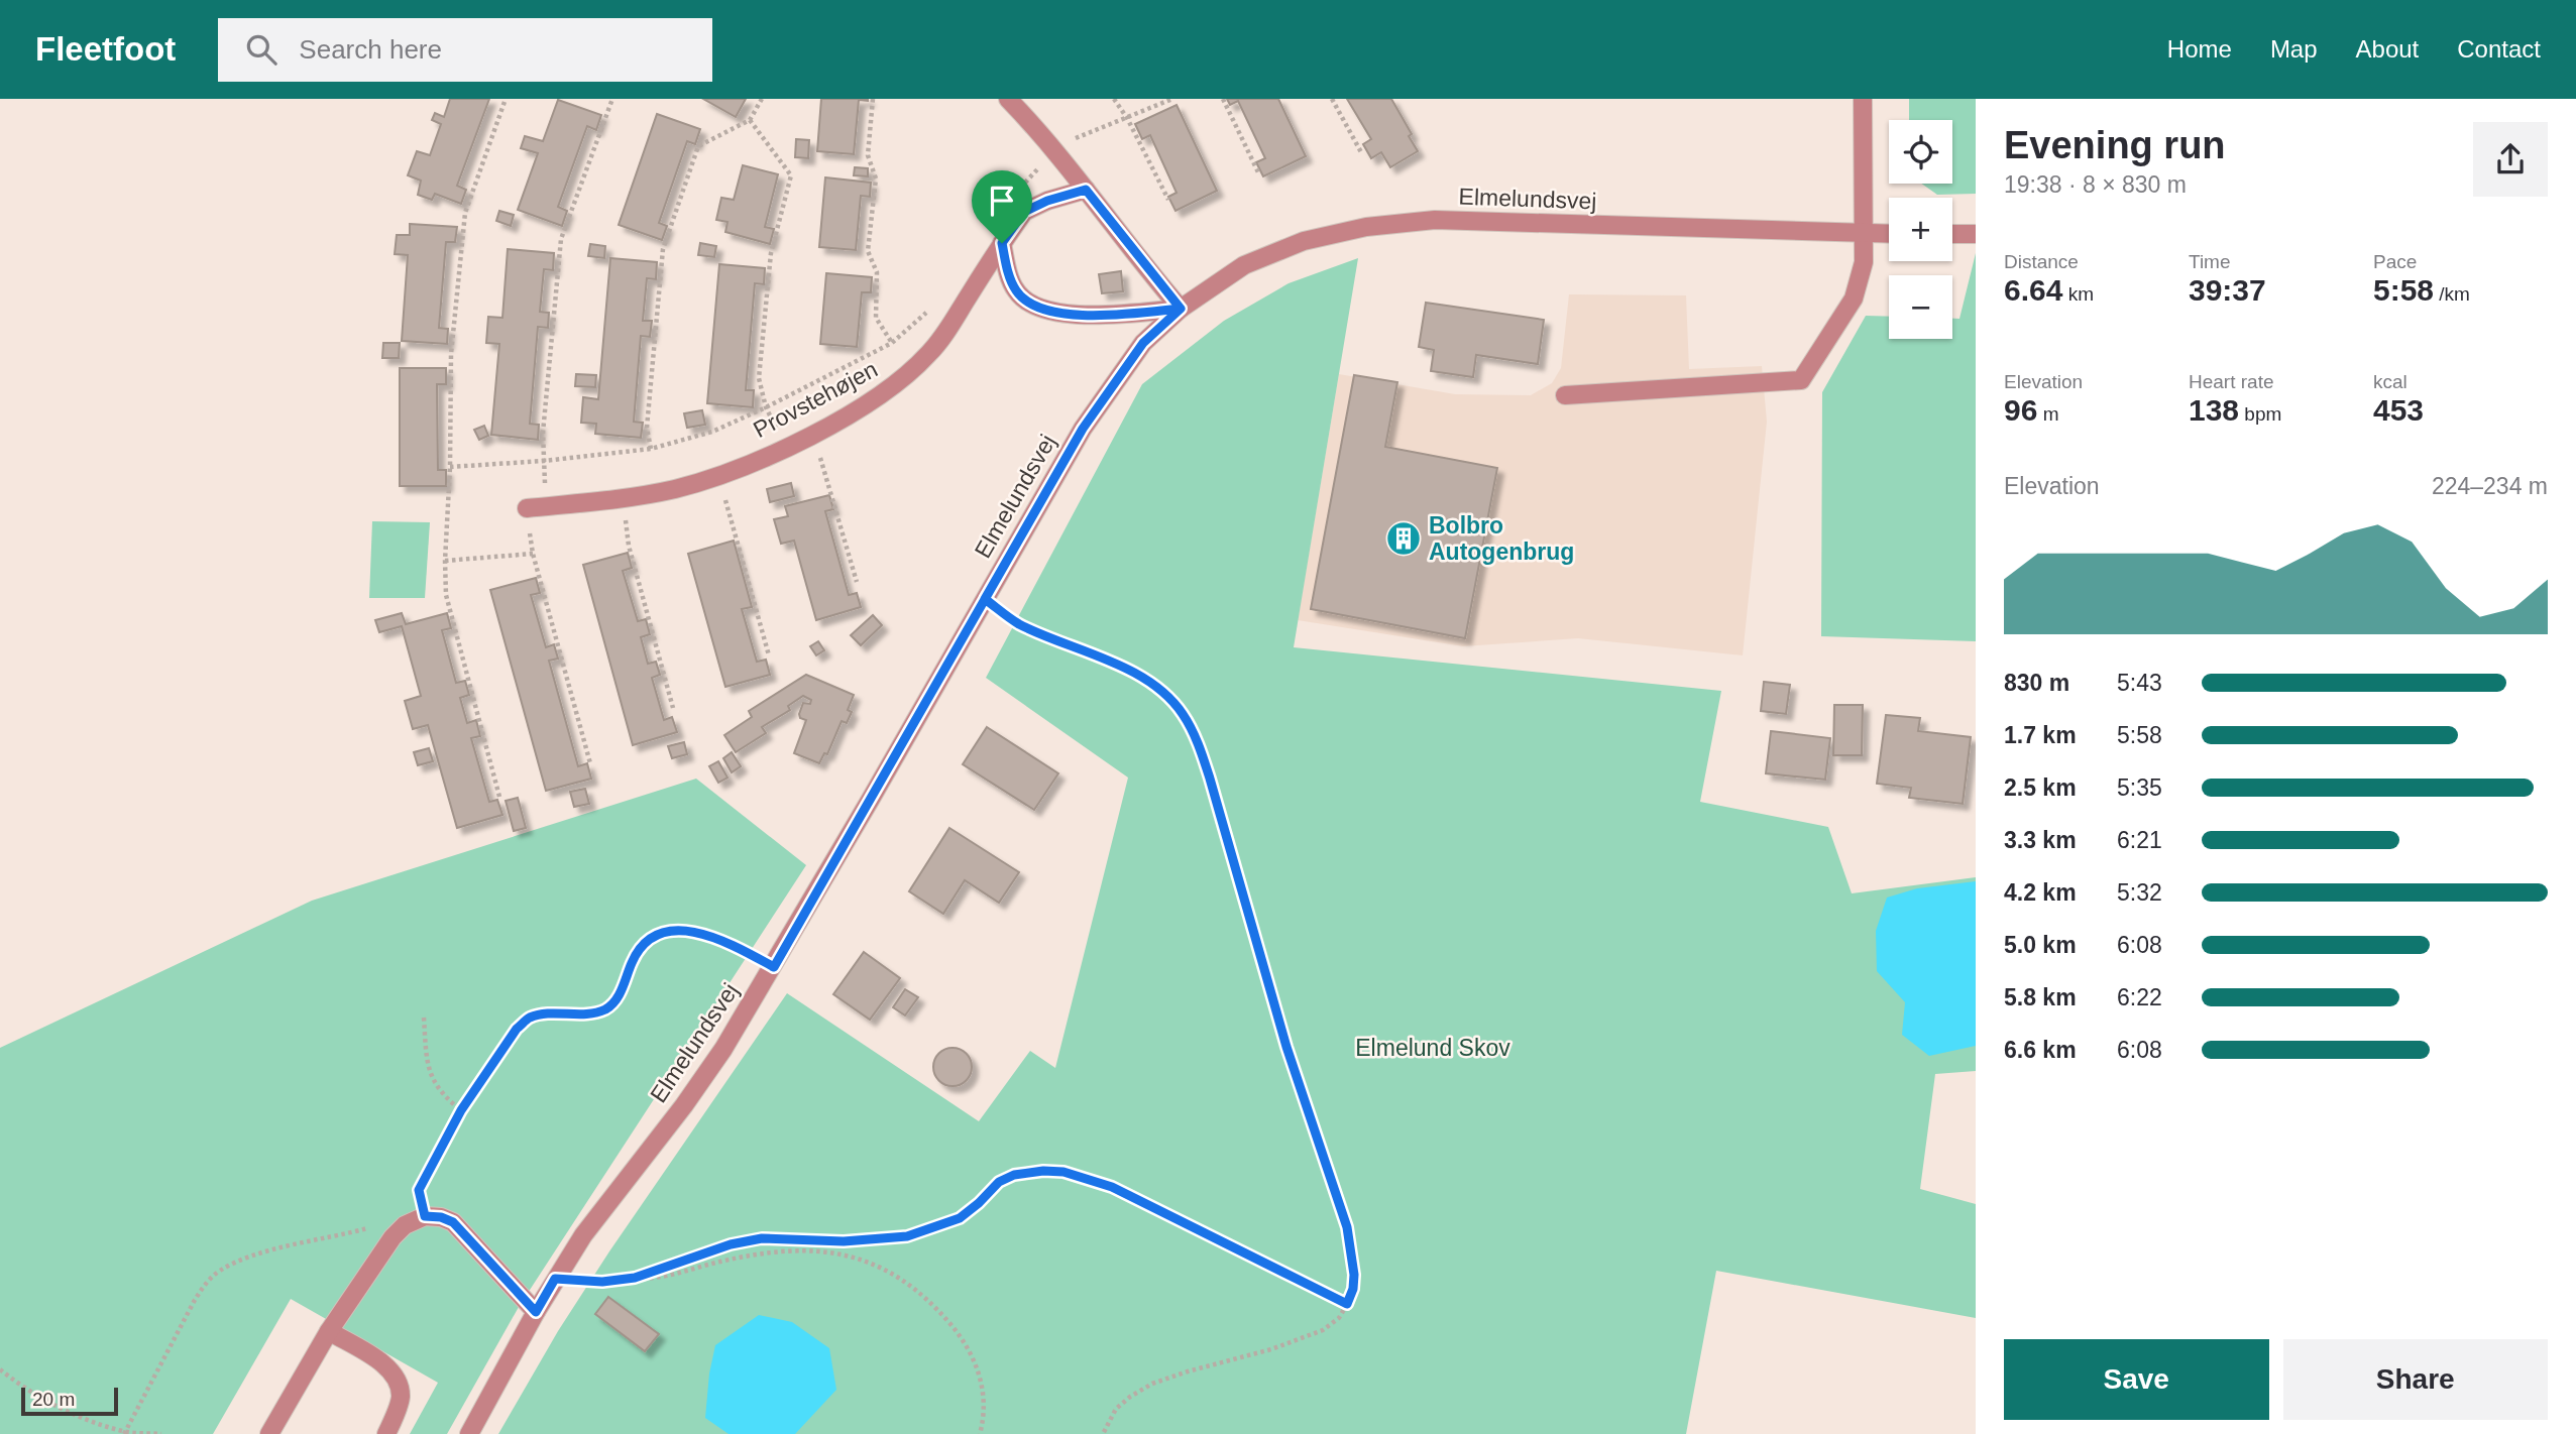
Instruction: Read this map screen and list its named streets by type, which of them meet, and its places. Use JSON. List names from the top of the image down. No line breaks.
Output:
{"streets":{"street":["Elmelundsvej","Provstehøjen"]},"parks":["Elmelund Skov"],"places":{"building":["Bolbro Autogenbrug"]},"scale_bar":"20 m","page":{"header":"Fleetfoot","search":"Search here","nav":["Home","Map","About","Contact"],"heading":["Evening run","19:38 · 8 × 830 m"],"map_buttons":["+","−"],"stats":[["Distance","6.64 km"],["Time","39:37"],["Pace","5:58 /km"],["Elevation","96 m"],["Heart rate","138 bpm"],["kcal","453"]],"chart":["Elevation","224–234 m"],"list":[{"name":"830 m","note":"5:43"},{"name":"1.7 km","note":"5:58"},{"name":"2.5 km","note":"5:35"},{"name":"3.3 km","note":"6:21"},{"name":"4.2 km","note":"5:32"},{"name":"5.0 km","note":"6:08"},{"name":"5.8 km","note":"6:22"},{"name":"6.6 km","note":"6:08"}],"buttons":["Save","Share"],"scale":"20 m"}}
